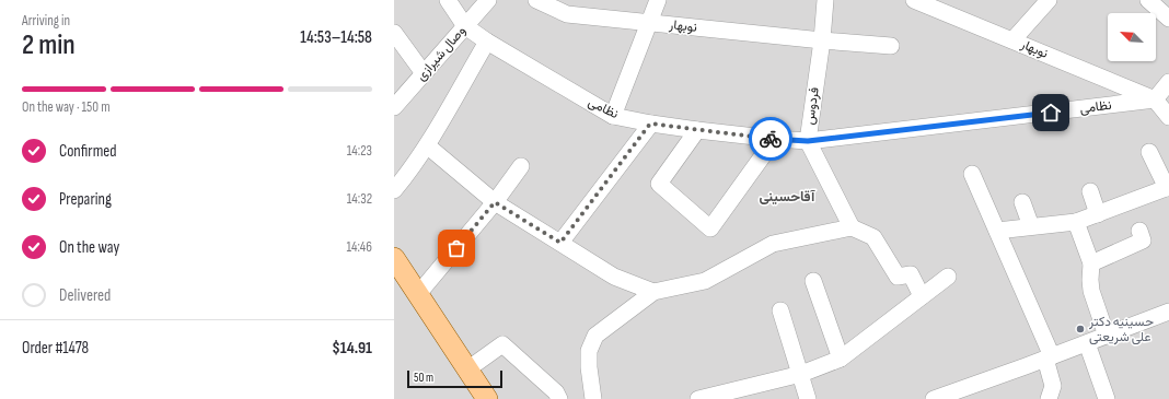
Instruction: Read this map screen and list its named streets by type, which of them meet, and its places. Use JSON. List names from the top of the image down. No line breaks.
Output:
{"streets":{"street":["نوبهار","وصال شیرازی","فردوس","نظامی"]},"crossings":[["نوبهار","فردوس"],["نوبهار","نظامی"],["وصال شیرازی","نظامی"],["فردوس","نظامی"]],"districts":["آقاحسینی"],"places":["حسینیه دکتر علی شریعتی"],"scale_bar":"50 m","north":"top left","page":{"heading":["2 min","Arriving in","14:53–14:58"],"panel":["Order #1478","$14.91"],"bar":"On the way · 150 m","list":[["Confirmed","14:23"],["Preparing","14:32"],["On the way","14:46"],"Delivered"],"scale":"50 m"}}
